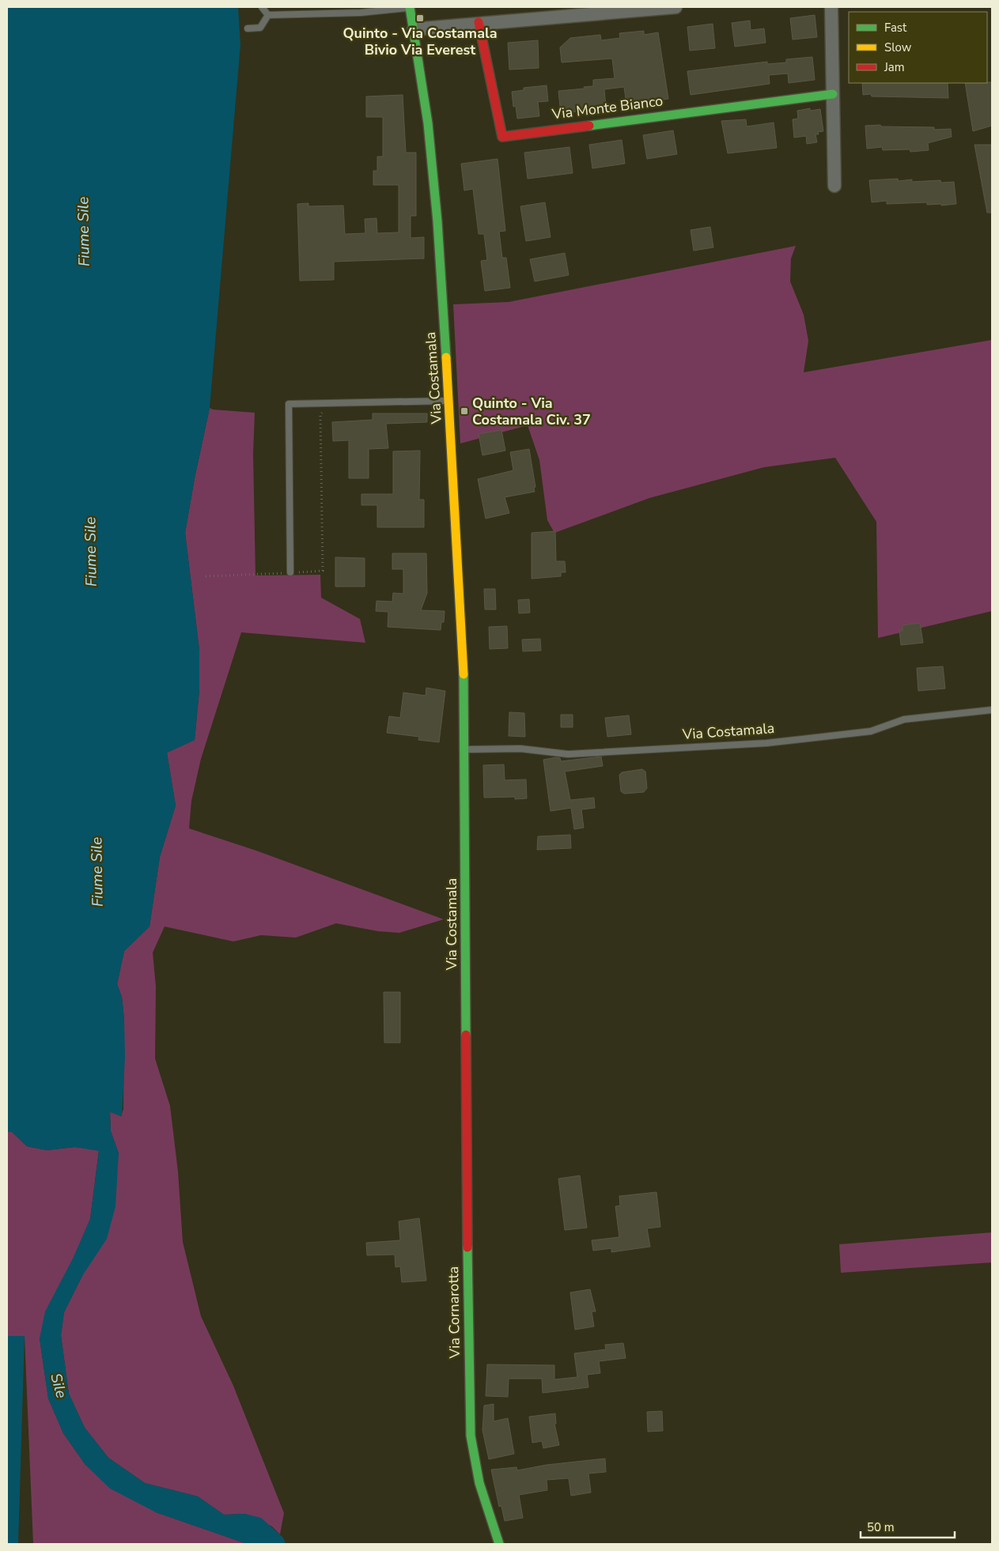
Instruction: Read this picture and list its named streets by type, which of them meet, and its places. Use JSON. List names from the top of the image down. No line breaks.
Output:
{"streets":{"main road":["Via Monte Bianco","Via Costamala","Via Cornarotta"]},"crossings":[["Via Costamala","Via Cornarotta"]],"water":["Fiume Sile","Sile"],"places":{"transit":["Quinto - Via Costamala Bivio Via Everest","Quinto - Via Costamala Civ. 37"]},"legend":["Fast","Slow","Jam"],"scale_bar":"50 m"}
